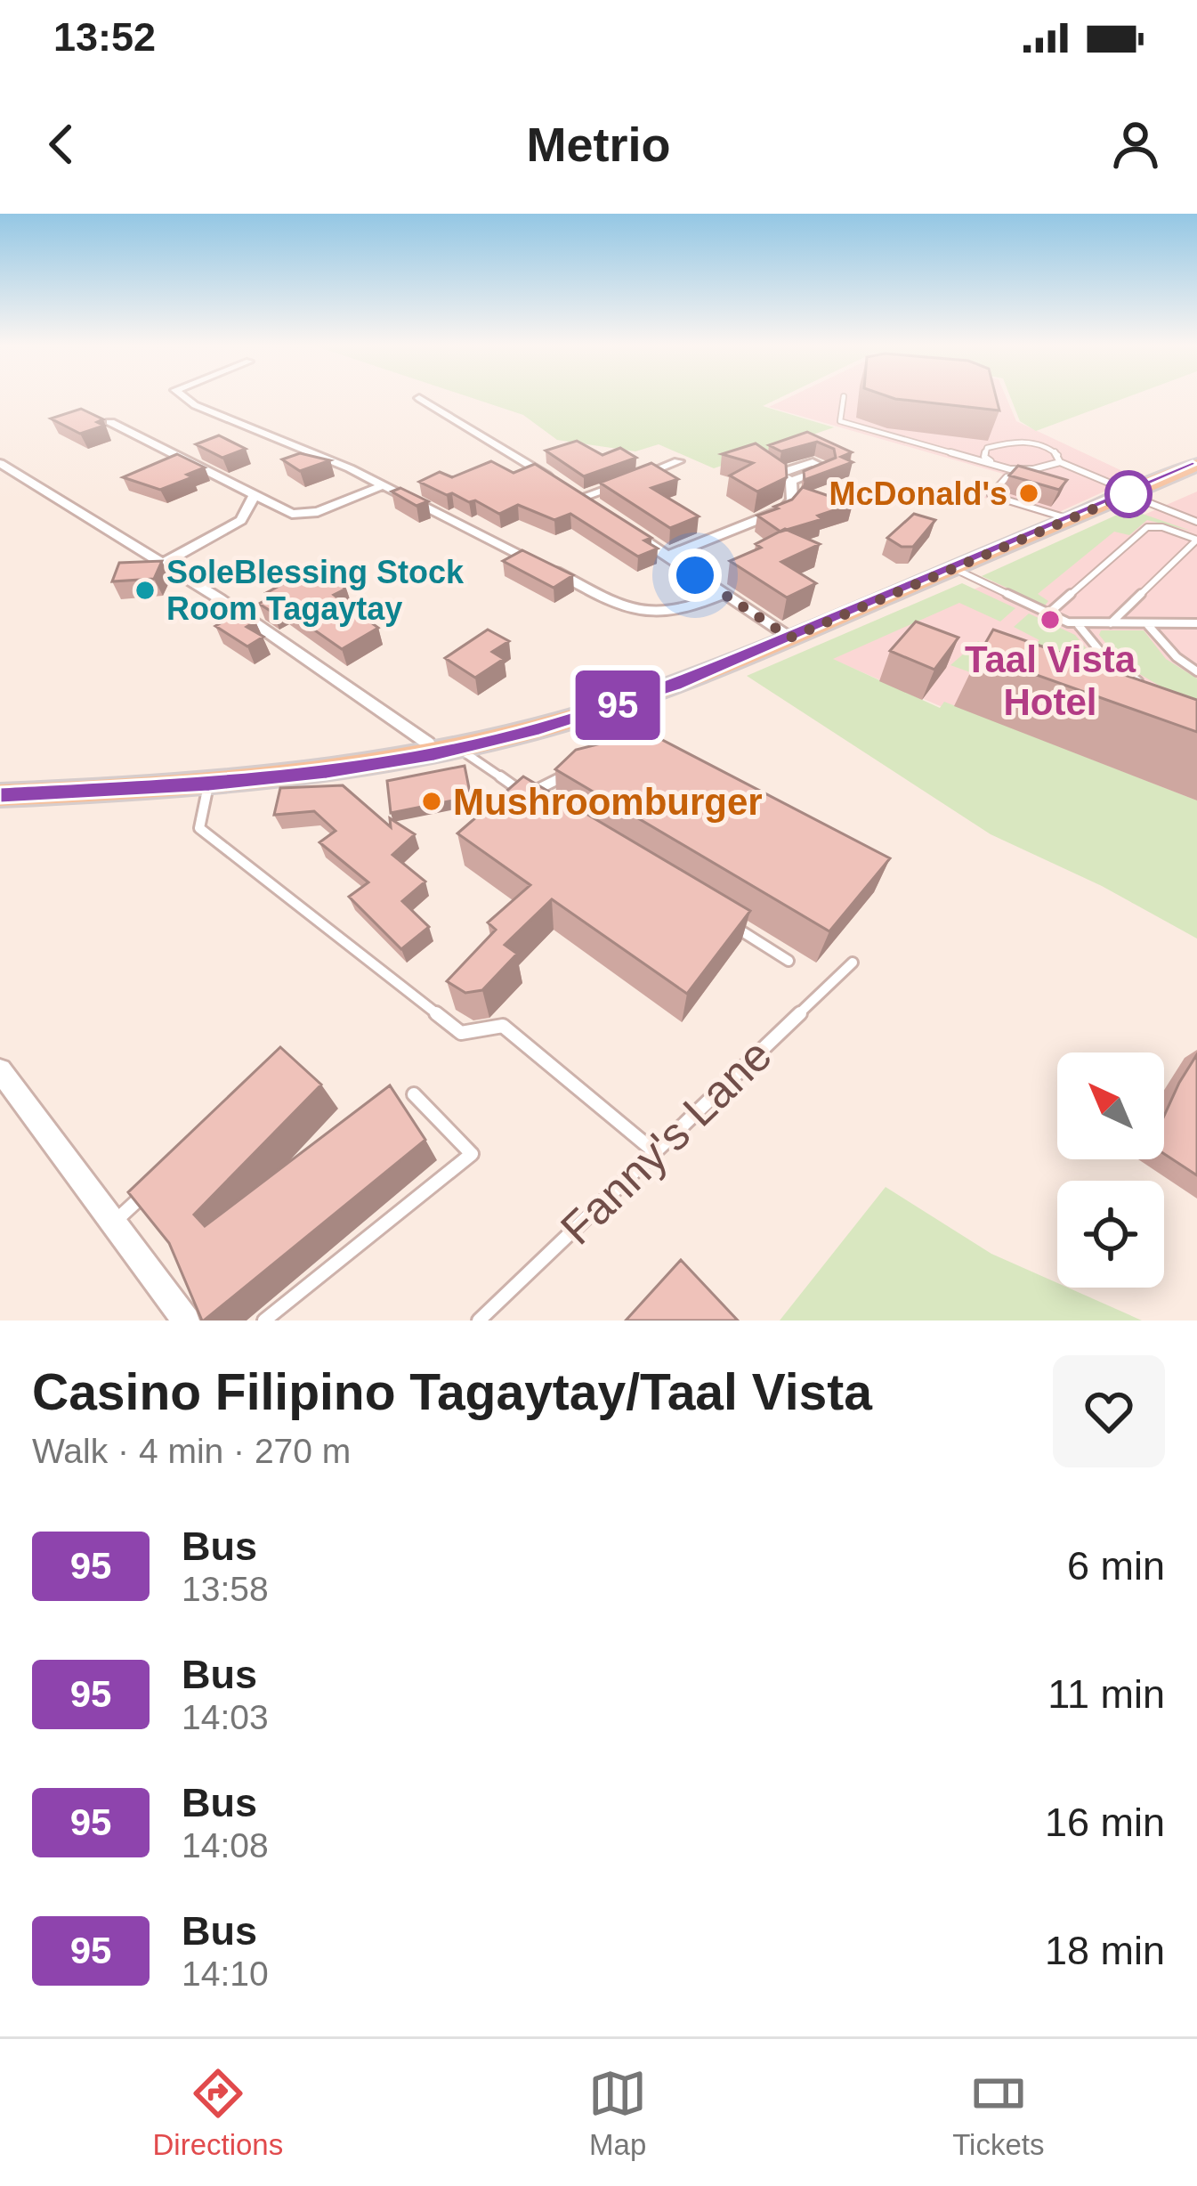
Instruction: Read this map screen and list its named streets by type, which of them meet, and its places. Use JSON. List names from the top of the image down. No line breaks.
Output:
{"streets":{"lane":["Fanny's Lane"]},"places":["McDonald's","SoleBlessing Stock Room Tagaytay","Taal Vista Hotel","Mushroomburger"],"lines":["bus line 95"],"north":"top left","page":{"status":"13:52","header":"Metrio","on_map":"95","heading":["Casino Filipino Tagaytay/Taal Vista","Walk · 4 min · 270 m"],"list":[{"mark":"95","name":"Bus","note":"13:58","value":"6 min"},{"mark":"95","name":"Bus","note":"14:03","value":"11 min"},{"mark":"95","name":"Bus","note":"14:08","value":"16 min"},{"mark":"95","name":"Bus","note":"14:10","value":"18 min"}],"tabs":["Directions","Map","Tickets"]}}
